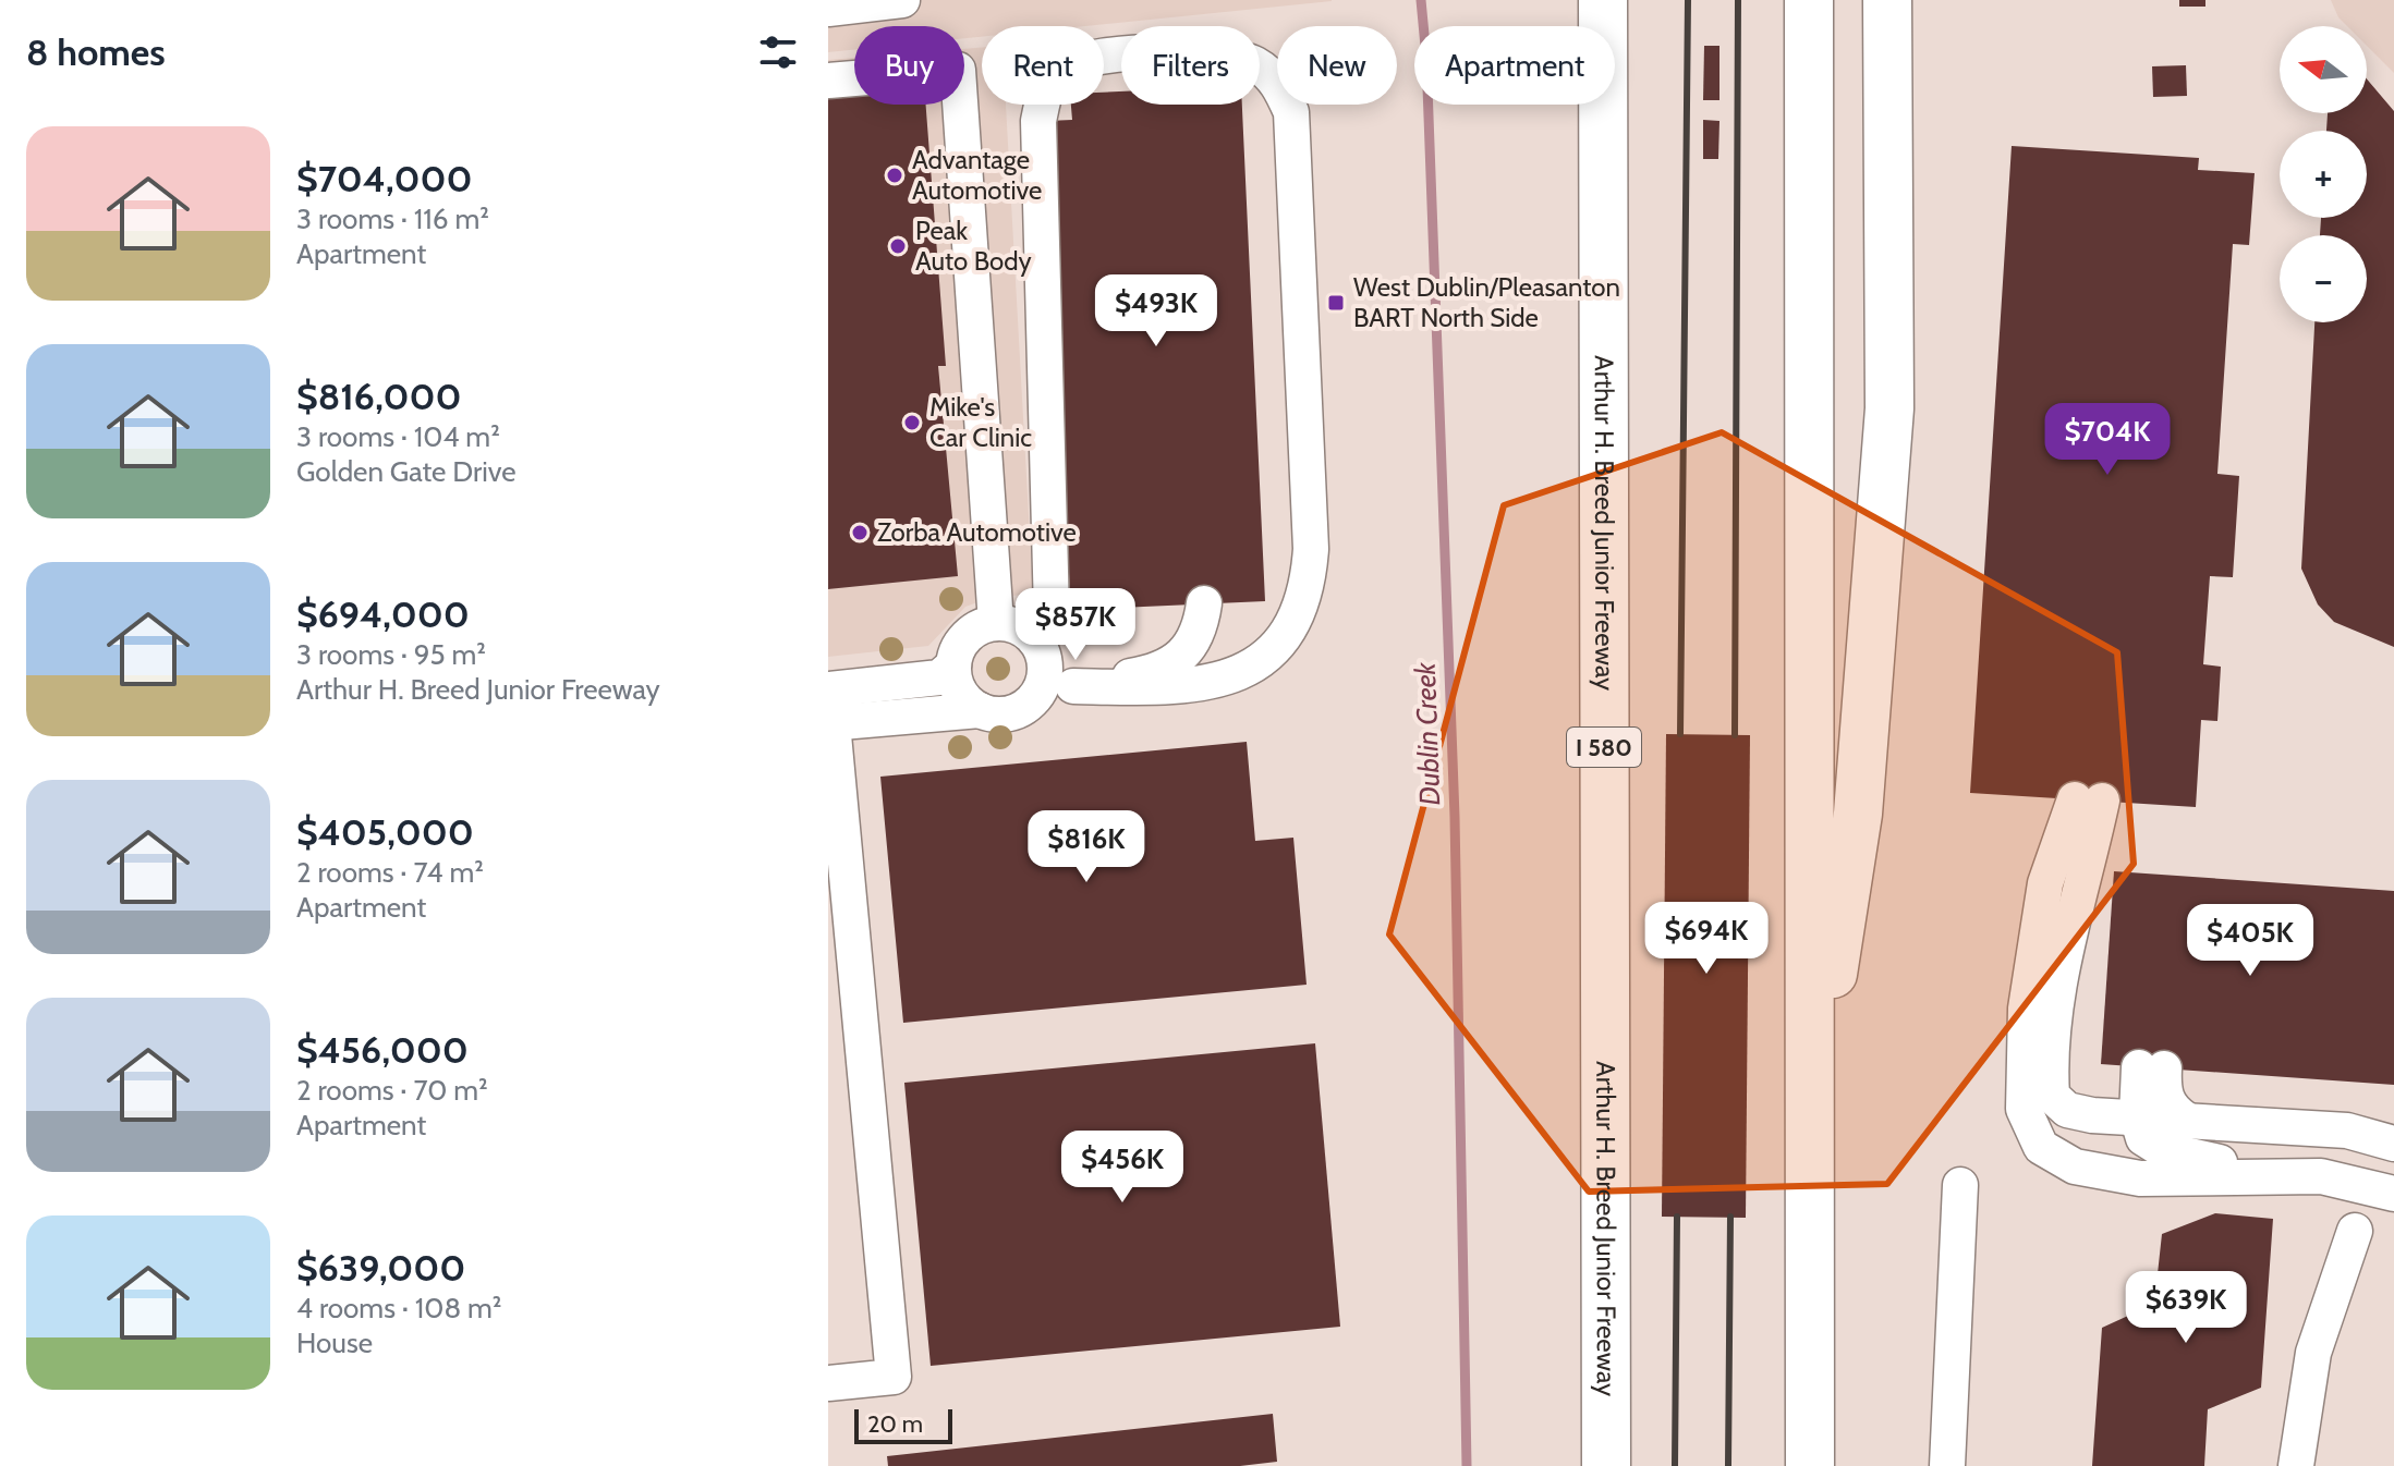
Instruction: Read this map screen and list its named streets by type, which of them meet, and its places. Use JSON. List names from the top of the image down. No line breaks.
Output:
{"streets":{"highway":["Arthur H. Breed Junior Freeway","I 580"]},"water":["Dublin Creek"],"places":{"other":["Advantage Automotive","Peak Auto Body","Mike's Car Clinic","Zorba Automotive"],"transit":["West Dublin/Pleasanton BART North Side"]},"scale_bar":"20 m","north":"left","page":{"heading":"8 homes","map_buttons":["+","−"],"chip":["Buy","Rent","Filters","New","Apartment"],"list":[{"name":"$704,000","note":"3 rooms · 116 m² · Apartment"},{"name":"$816,000","note":"3 rooms · 104 m² · Golden Gate Drive"},{"name":"$694,000","note":"3 rooms · 95 m² · Arthur H. Breed Junior Freeway"},{"name":"$405,000","note":"2 rooms · 74 m² · Apartment"},{"name":"$456,000","note":"2 rooms · 70 m² · Apartment"},{"name":"$639,000","note":"4 rooms · 108 m² · House"}],"price":["$493K","$704K","$857K","$816K","$694K","$405K","$456K","$639K"],"scale":"20 m"}}
